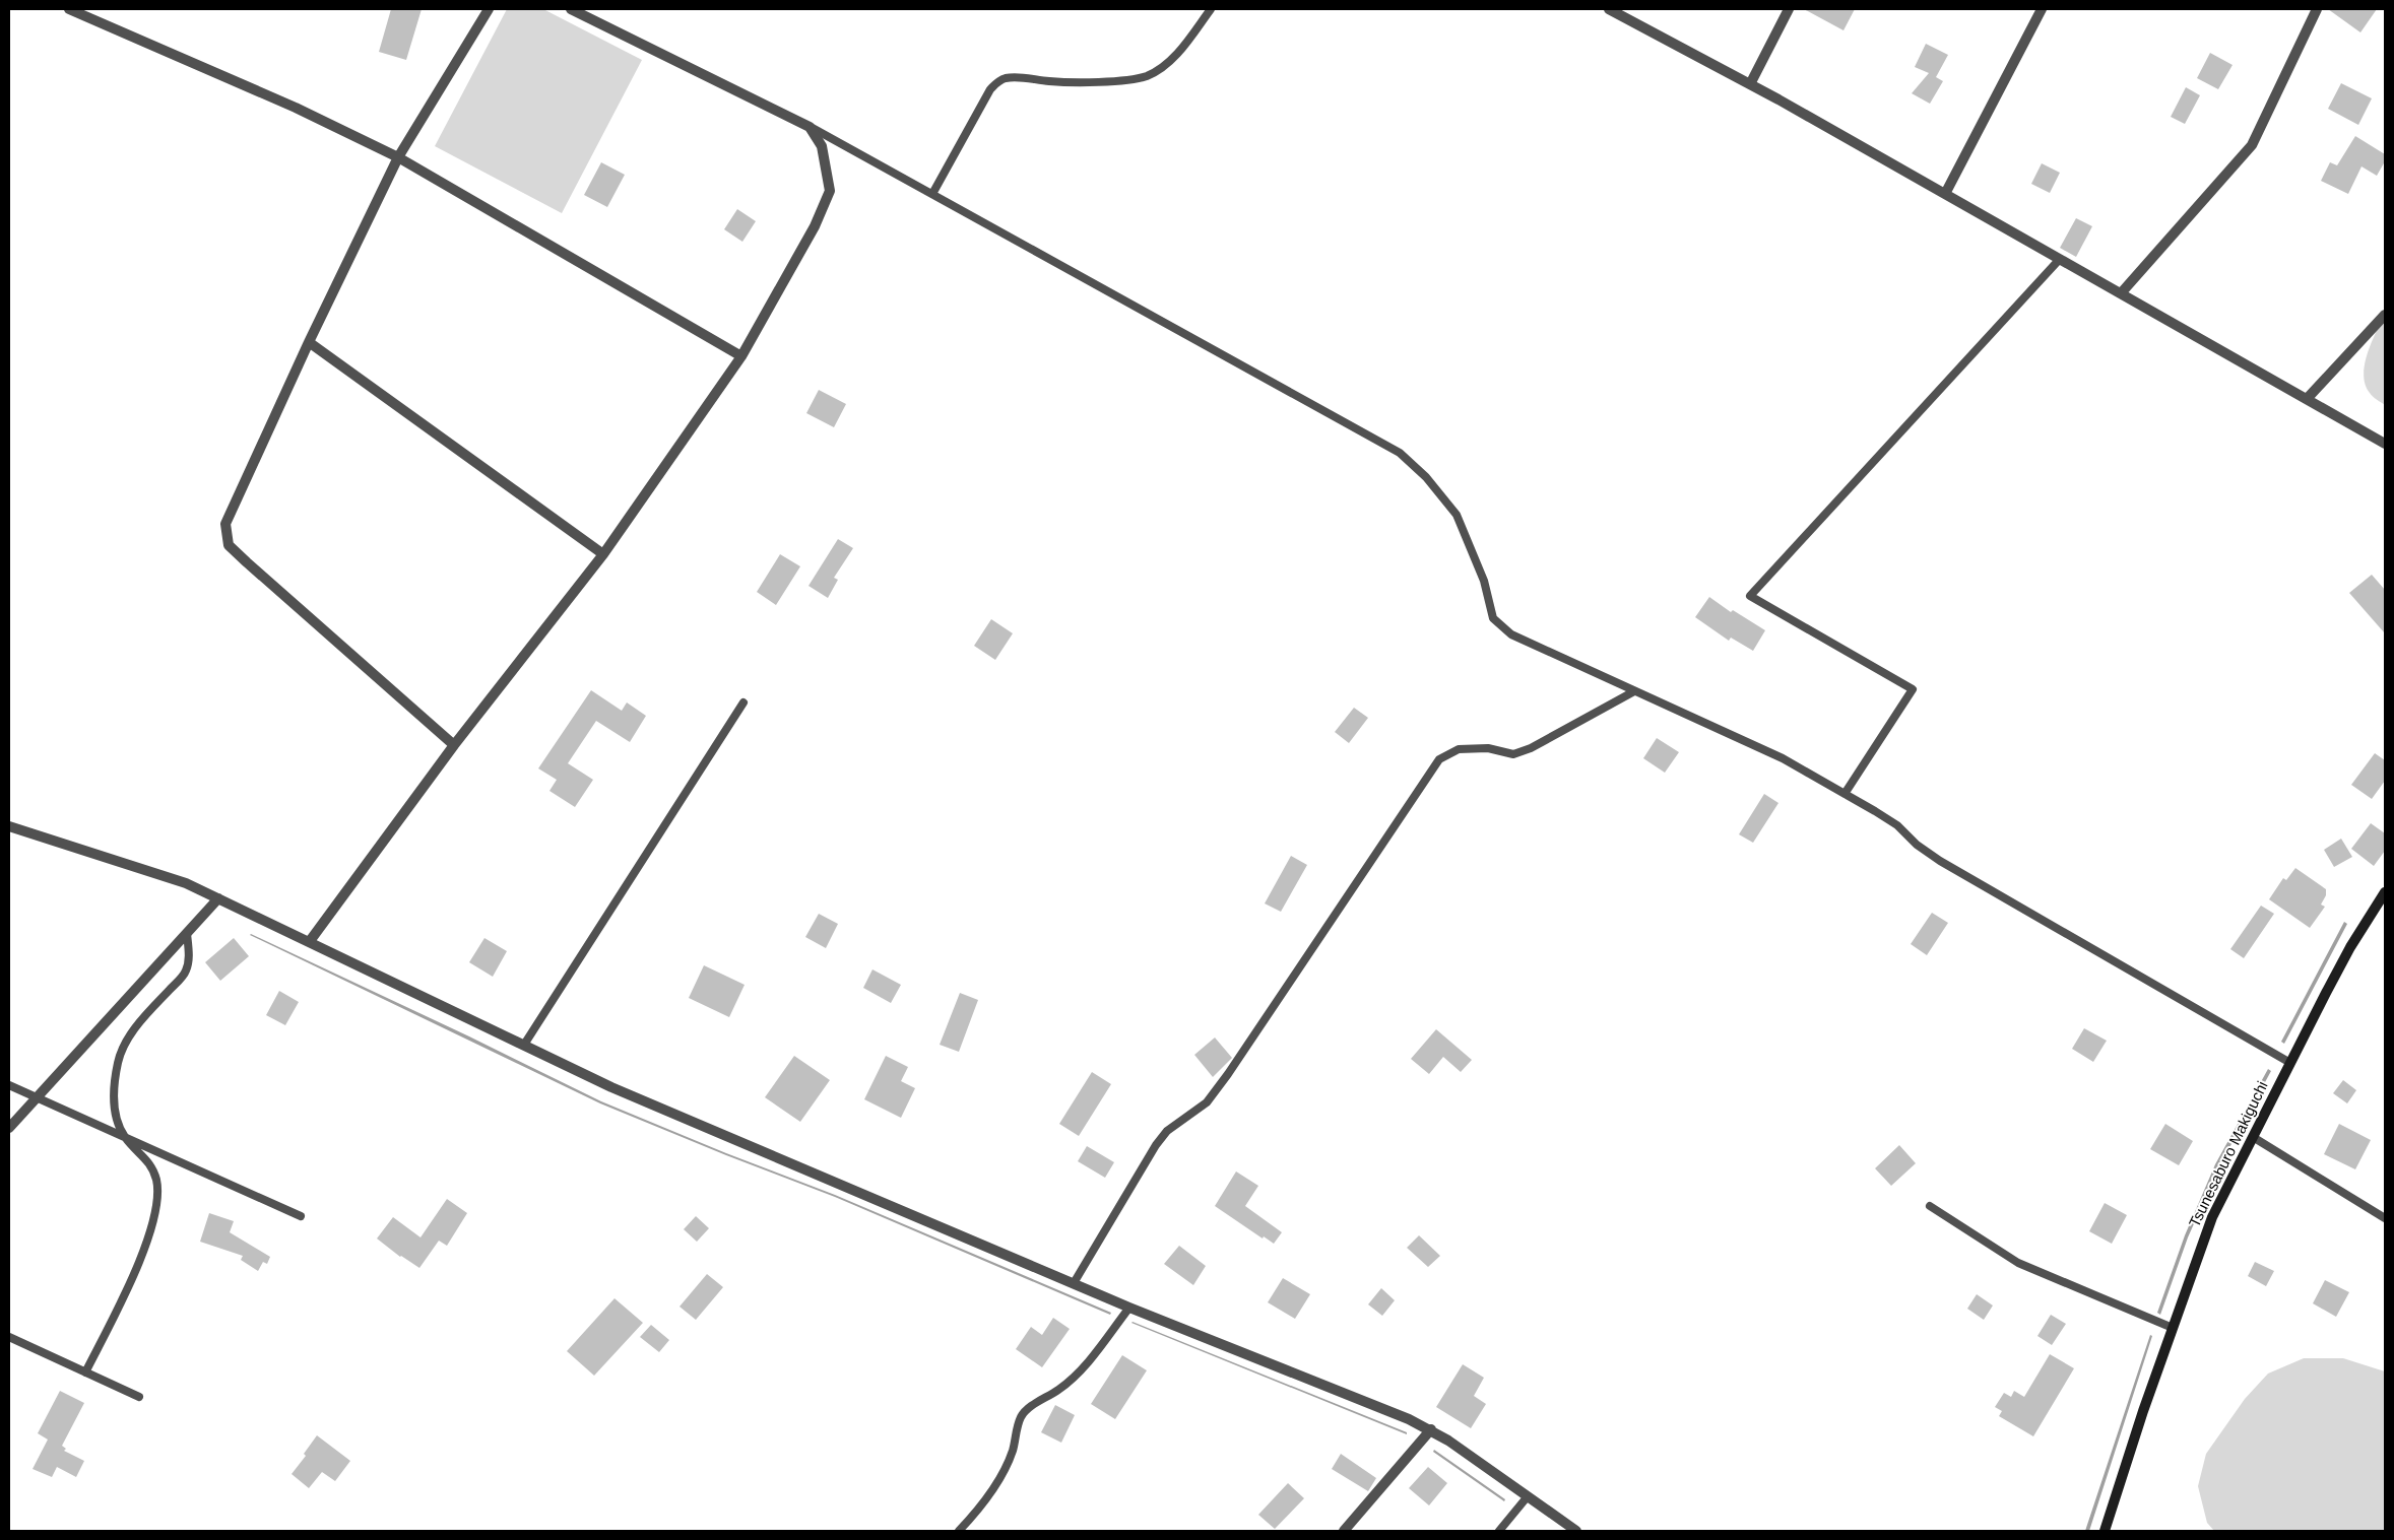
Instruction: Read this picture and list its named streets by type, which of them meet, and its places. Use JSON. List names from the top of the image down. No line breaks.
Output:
{"streets":{"street":["Tsunesaburo Makiguchi"]}}
